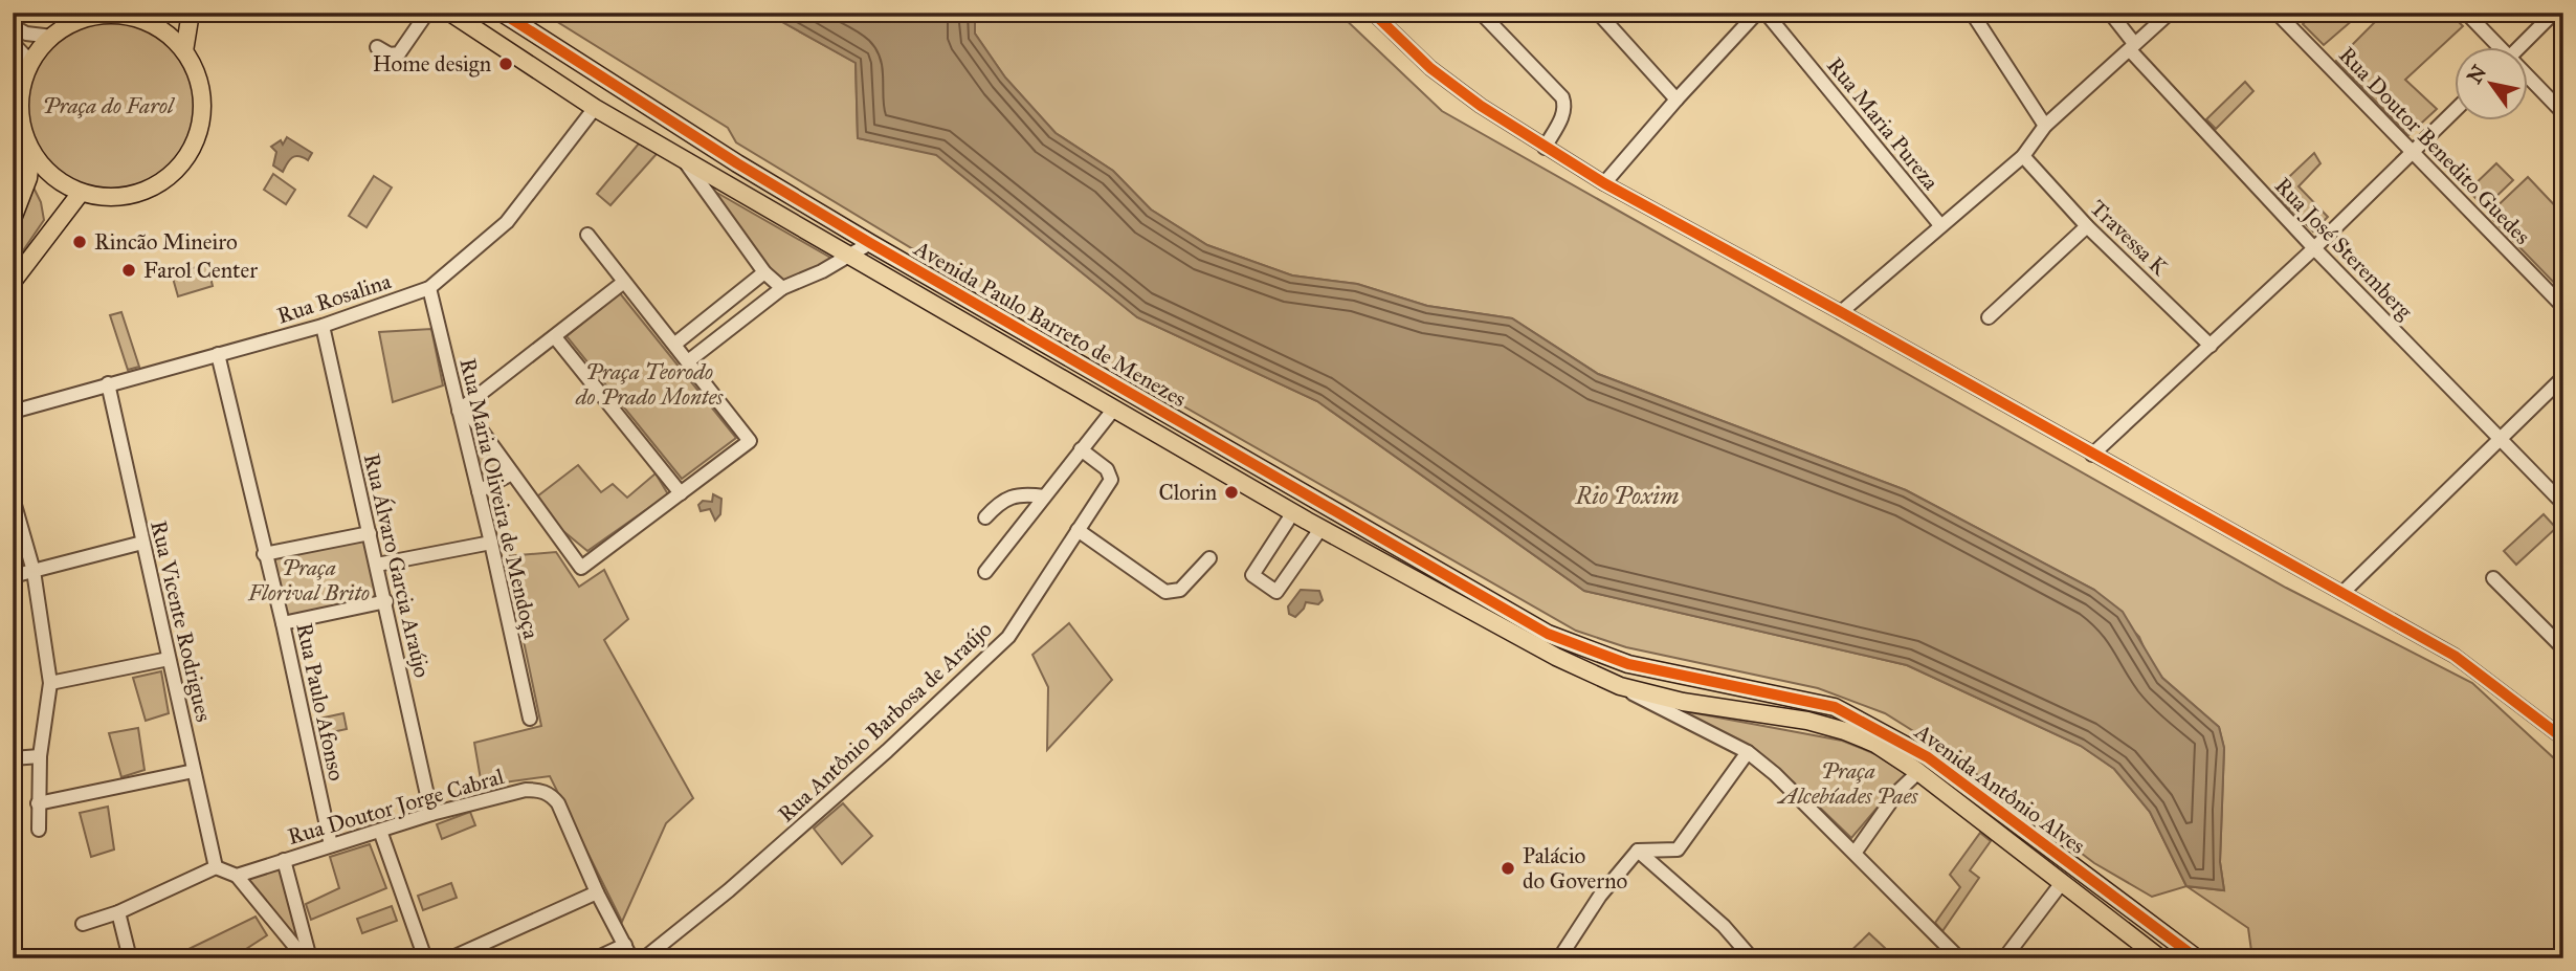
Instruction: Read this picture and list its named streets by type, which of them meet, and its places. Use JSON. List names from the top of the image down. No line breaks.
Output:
{"streets":{"main road":["Avenida Paulo Barreto de Menezes","Avenida Antônio Alves"],"street":["Rua Maria Pureza","Rua Doutor Benedito Guedes","Travessa K","Rua José Steremberg","Rua Rosalina","Rua Maria Oliveira de Mendoça","Rua Álvaro Garcia Araújo","Rua Vicente Rodrigues","Rua Paulo Afonso","Rua Antônio Barbosa de Araújo","Rua Doutor Jorge Cabral"]},"crossings":[["Rua Rosalina","Avenida Paulo Barreto de Menezes"],["Rua Rosalina","Rua Maria Oliveira de Mendoça"],["Rua Rosalina","Rua Álvaro Garcia Araújo"],["Rua Rosalina","Rua Vicente Rodrigues"],["Rua Rosalina","Rua Paulo Afonso"],["Avenida Paulo Barreto de Menezes","Avenida Antônio Alves"],["Rua Álvaro Garcia Araújo","Rua Doutor Jorge Cabral"],["Rua Paulo Afonso","Rua Doutor Jorge Cabral"]],"water":["Rio Poxim"],"parks":["Praça do Farol","Praça Teorodo do Prado Montes","Praça Florival Brito","Praça Alcebíades Paes"],"places":["Home design","Rincão Mineiro","Farol Center","Clorin","Palácio do Governo"],"north":"top left"}
